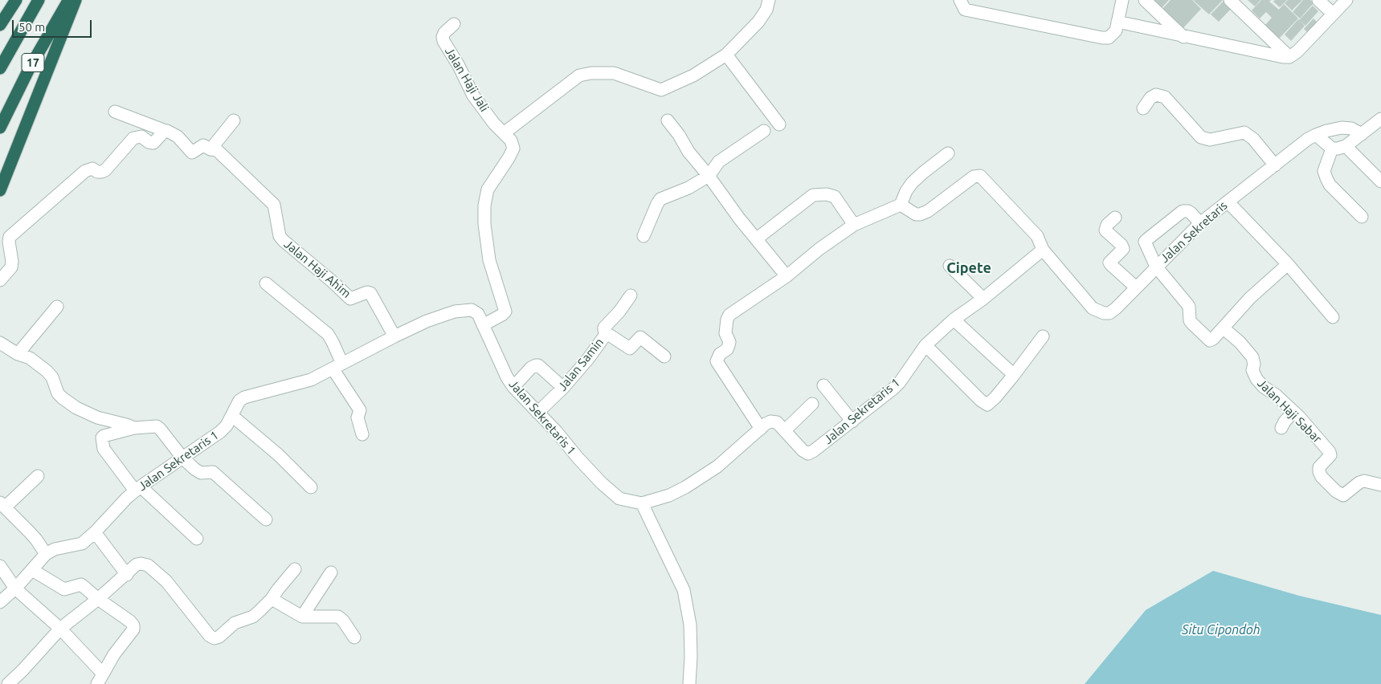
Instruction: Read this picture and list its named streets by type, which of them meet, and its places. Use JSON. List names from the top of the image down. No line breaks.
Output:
{"streets":{"highway":["17"],"street":["Jalan Haji Jali","Jalan Sekretaris","Jalan Haji Ahim","Jalan Samin","Jalan Sekretaris 1","Jalan Haji Sabar"]},"crossings":[["Jalan Haji Jali","Jalan Sekretaris 1"],["Jalan Sekretaris","Jalan Sekretaris 1"],["Jalan Haji Ahim","Jalan Sekretaris 1"],["Jalan Samin","Jalan Sekretaris 1"]],"districts":["Cipete"],"water":["Situ Cipondoh"],"scale_bar":"50 m"}
